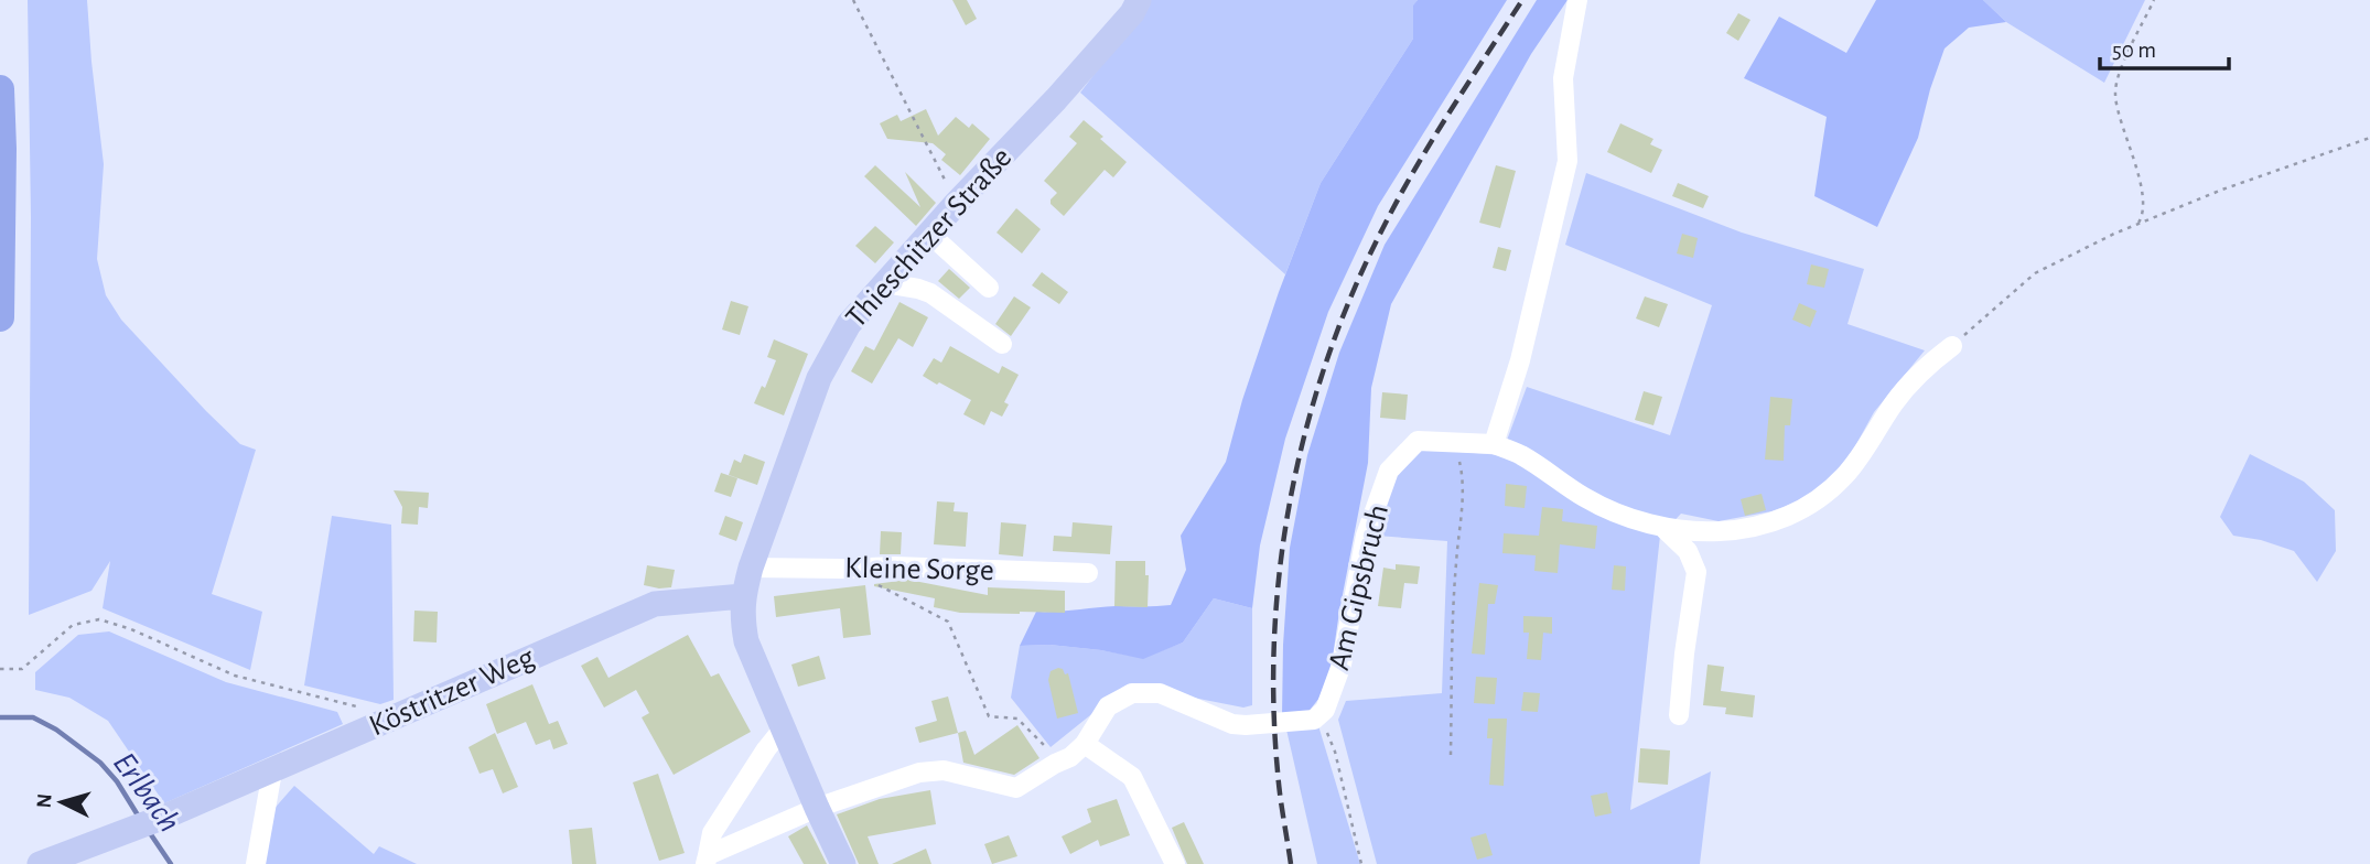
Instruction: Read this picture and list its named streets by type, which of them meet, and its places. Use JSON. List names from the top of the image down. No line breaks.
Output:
{"streets":{"main road":["Thieschitzer Straße","Köstritzer Weg"],"street":["Kleine Sorge","Am Gipsbruch"]},"crossings":[["Thieschitzer Straße","Kleine Sorge"],["Thieschitzer Straße","Köstritzer Weg"]],"water":["Erlbach"],"scale_bar":"50 m","north":"left"}
